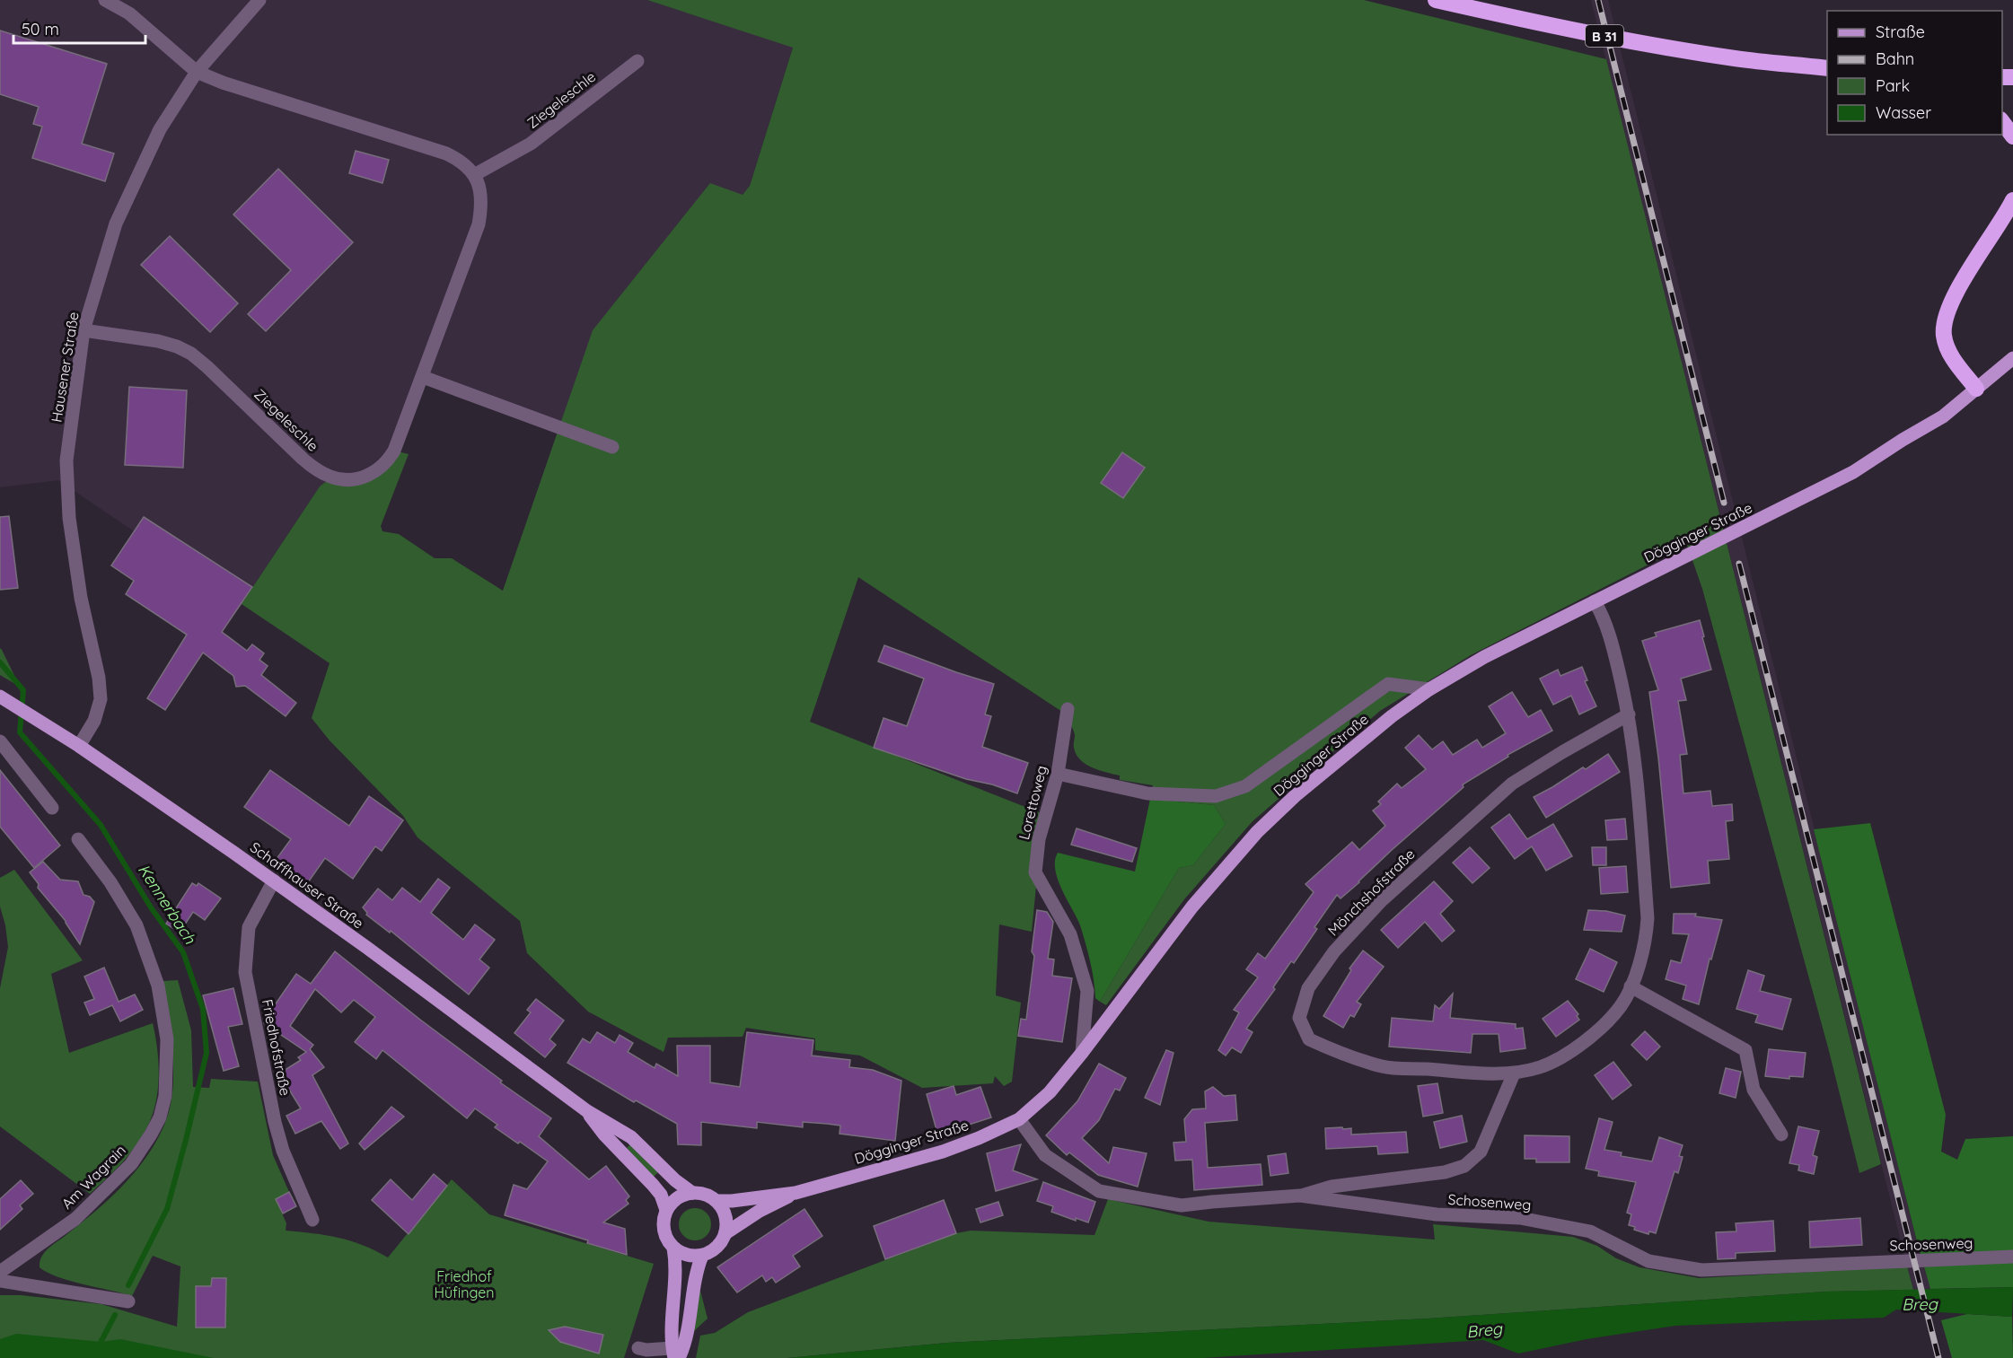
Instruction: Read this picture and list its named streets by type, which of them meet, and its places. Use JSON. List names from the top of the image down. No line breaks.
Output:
{"streets":{"highway":["B 31"],"main road":["Dögginger Straße","Schaffhauser Straße"],"street":["Ziegeleschle","Hausener Straße","Lorettoweg","Mönchshofstraße","Friedhofstraße","Am Wagrain","Schosenweg"]},"crossings":[["Ziegeleschle","Hausener Straße"],["Hausener Straße","Schaffhauser Straße"],["Dögginger Straße","Lorettoweg"],["Dögginger Straße","Schaffhauser Straße"],["Dögginger Straße","Mönchshofstraße"],["Dögginger Straße","Schosenweg"],["Schaffhauser Straße","Friedhofstraße"]],"water":["Kennerbach","Breg"],"parks":["Friedhof Hüfingen"],"legend":["Straße","Bahn","Park","Wasser"],"scale_bar":"50 m"}
